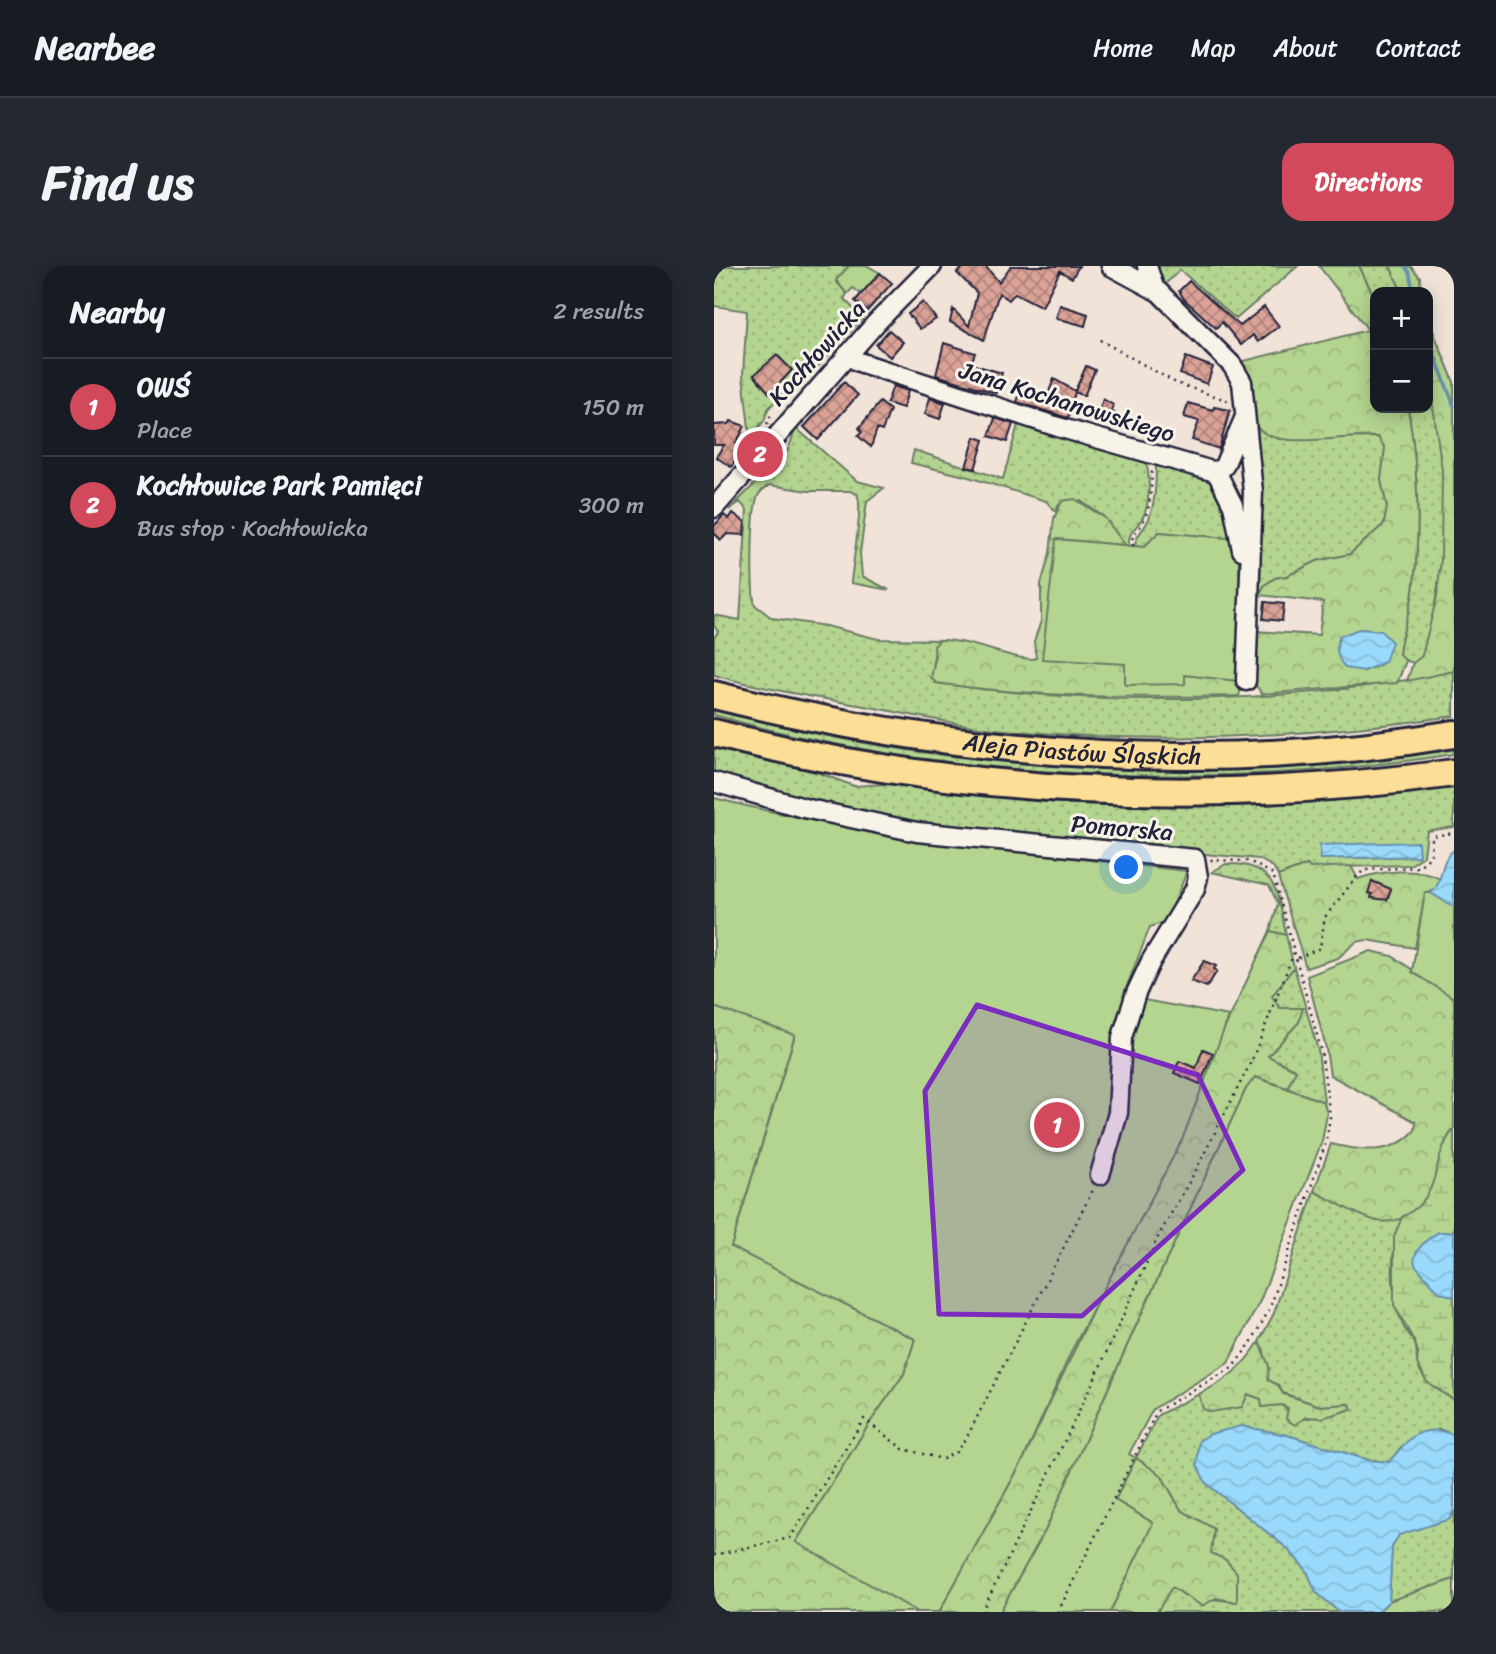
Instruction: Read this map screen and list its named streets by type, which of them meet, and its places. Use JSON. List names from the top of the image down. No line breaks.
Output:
{"streets":{"highway":["Aleja Piastów Śląskich"],"street":["Kochłowicka","Jana Kochanowskiego","Pomorska"]},"crossings":[["Kochłowicka","Jana Kochanowskiego"]],"page":{"header":"Nearbee","nav":["Home","Map","About","Contact"],"title":"Find us","buttons":"Directions","heading":["Nearby","2 results"],"map_buttons":["+","−"],"list":[{"mark":"1","name":"OWŚ","note":"Place","value":"150 m"},{"mark":"2","name":"Kochłowice Park Pamięci","note":"Bus stop · Kochłowicka","value":"300 m"}],"pins":["2","1"]}}
